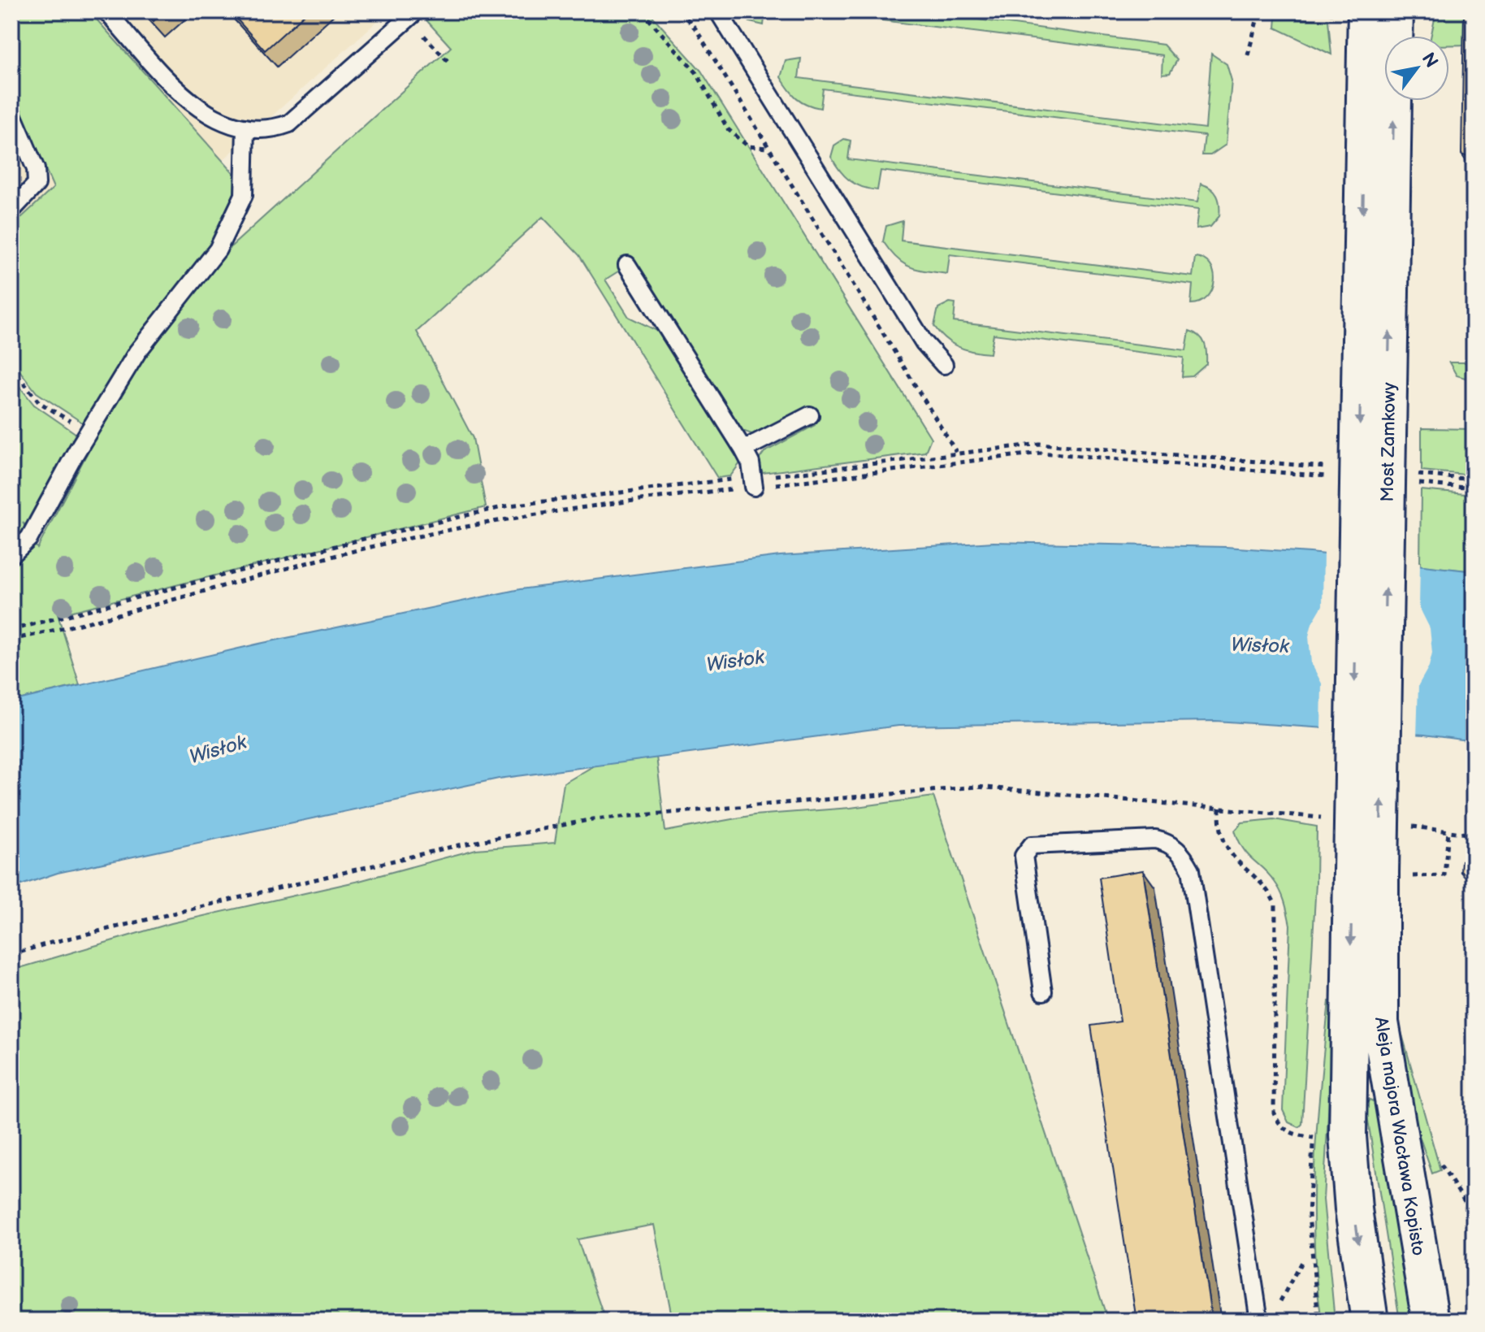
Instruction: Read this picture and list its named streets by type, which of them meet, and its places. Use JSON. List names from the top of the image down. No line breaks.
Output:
{"streets":{"main road":["Most Zamkowy","Aleja majora Wacława Kopisto"]},"crossings":[["Most Zamkowy","Aleja majora Wacława Kopisto"]],"water":["Wisłok"],"north":"top right"}
